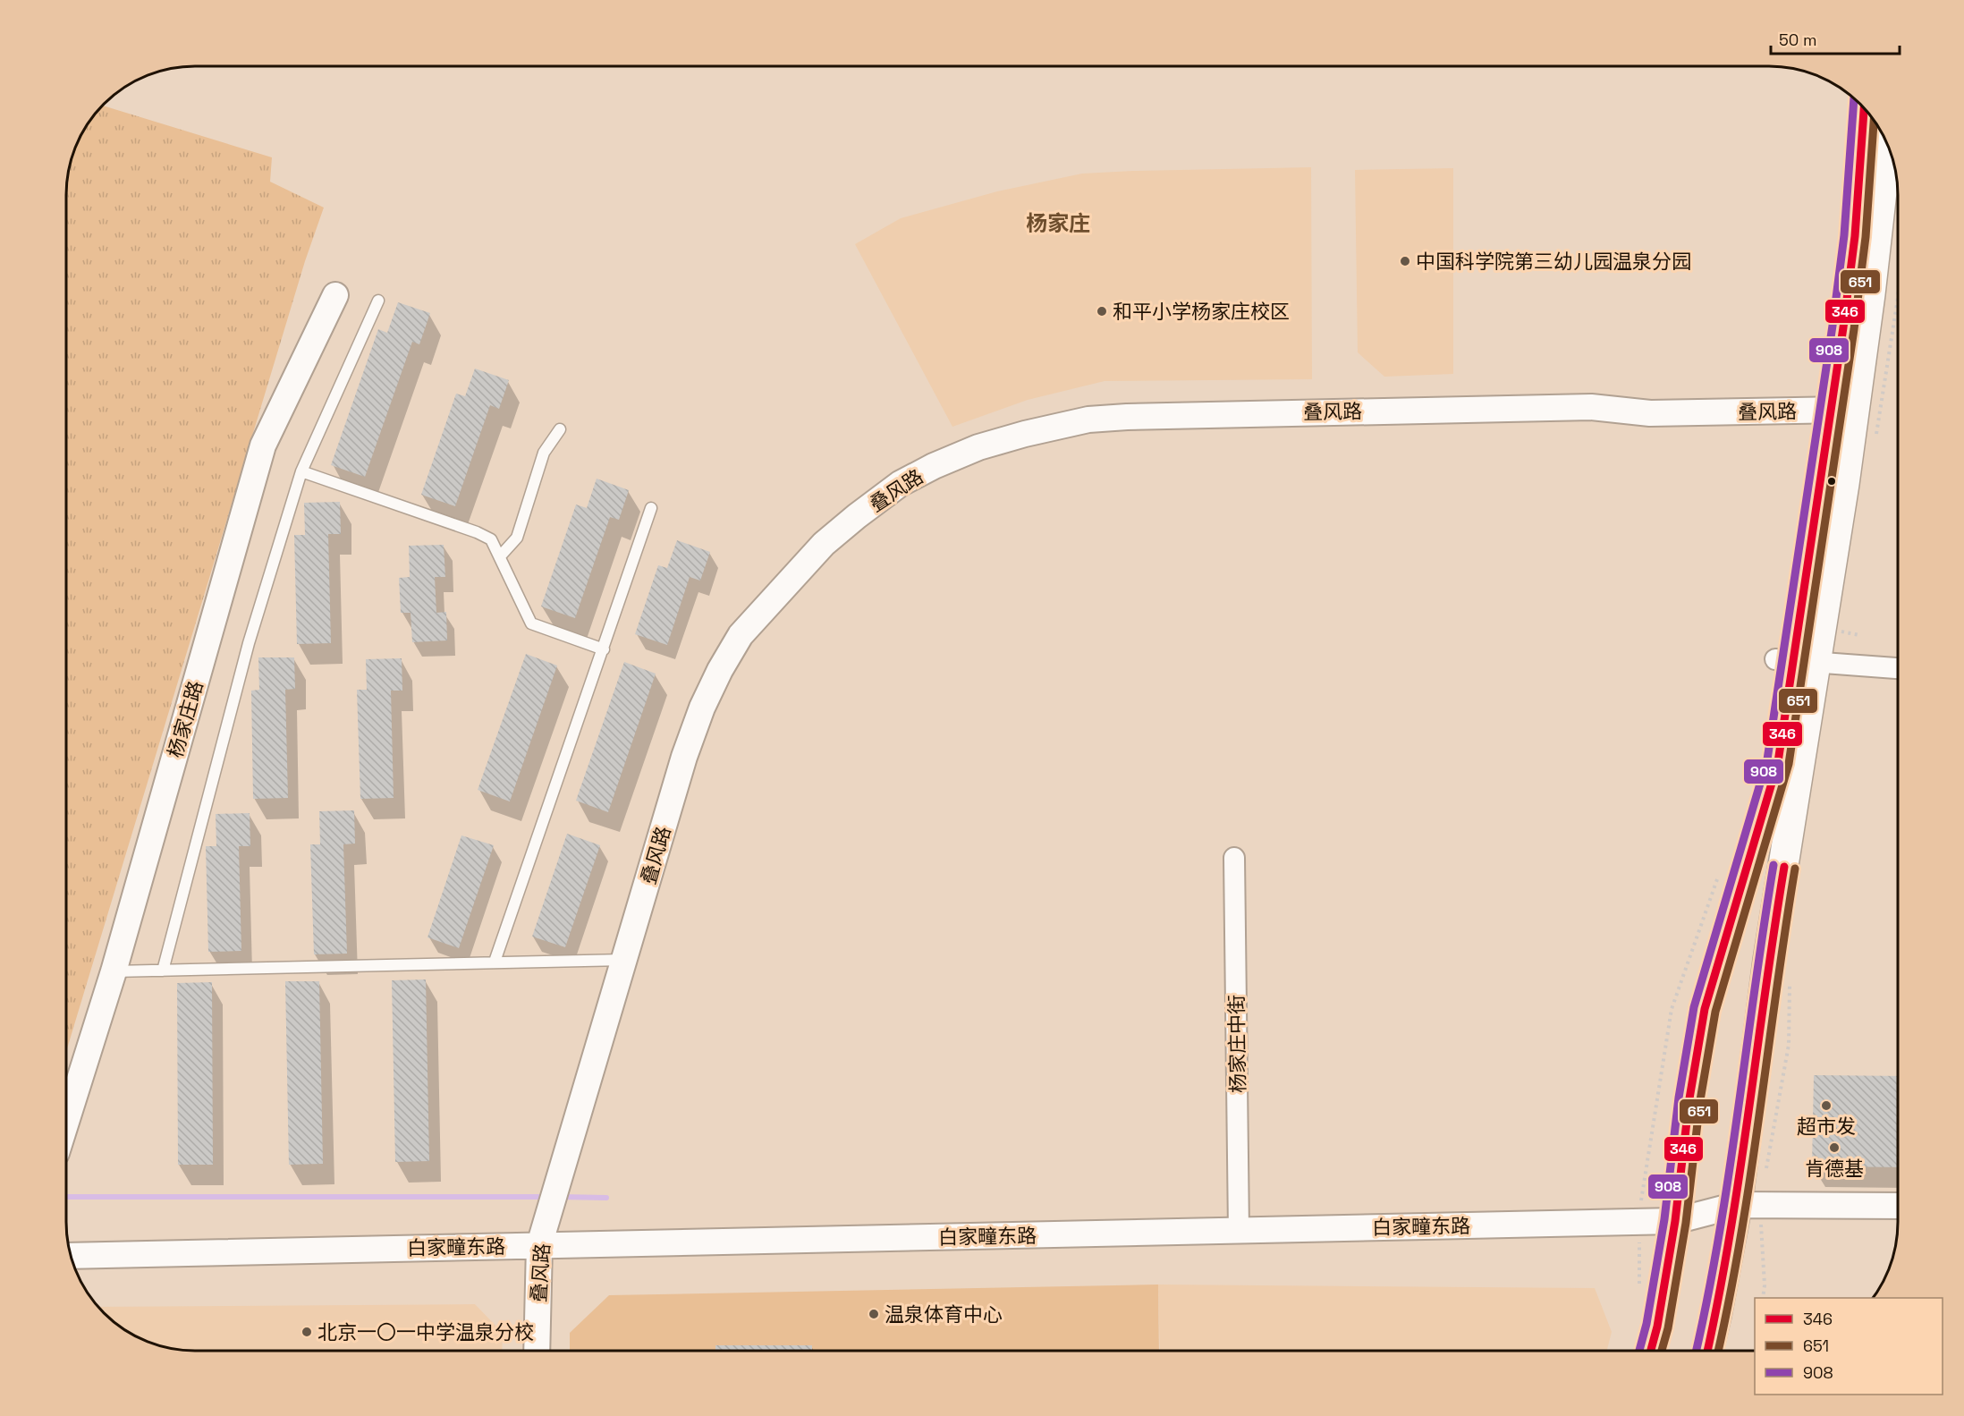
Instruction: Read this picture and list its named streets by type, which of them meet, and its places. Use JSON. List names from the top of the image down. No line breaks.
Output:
{"streets":{"street":["叠风路","杨家庄路","杨家庄中街","白家疃东路"]},"crossings":[["叠风路","白家疃东路"],["杨家庄中街","白家疃东路"]],"districts":["杨家庄"],"places":["中国科学院第三幼儿园温泉分园","和平小学杨家庄校区","超市发","肯德基","温泉体育中心","北京一〇一中学温泉分校"],"lines":["transit line 908","transit line 346","transit line 651"],"legend":["346","651","908"],"scale_bar":"50 m"}
